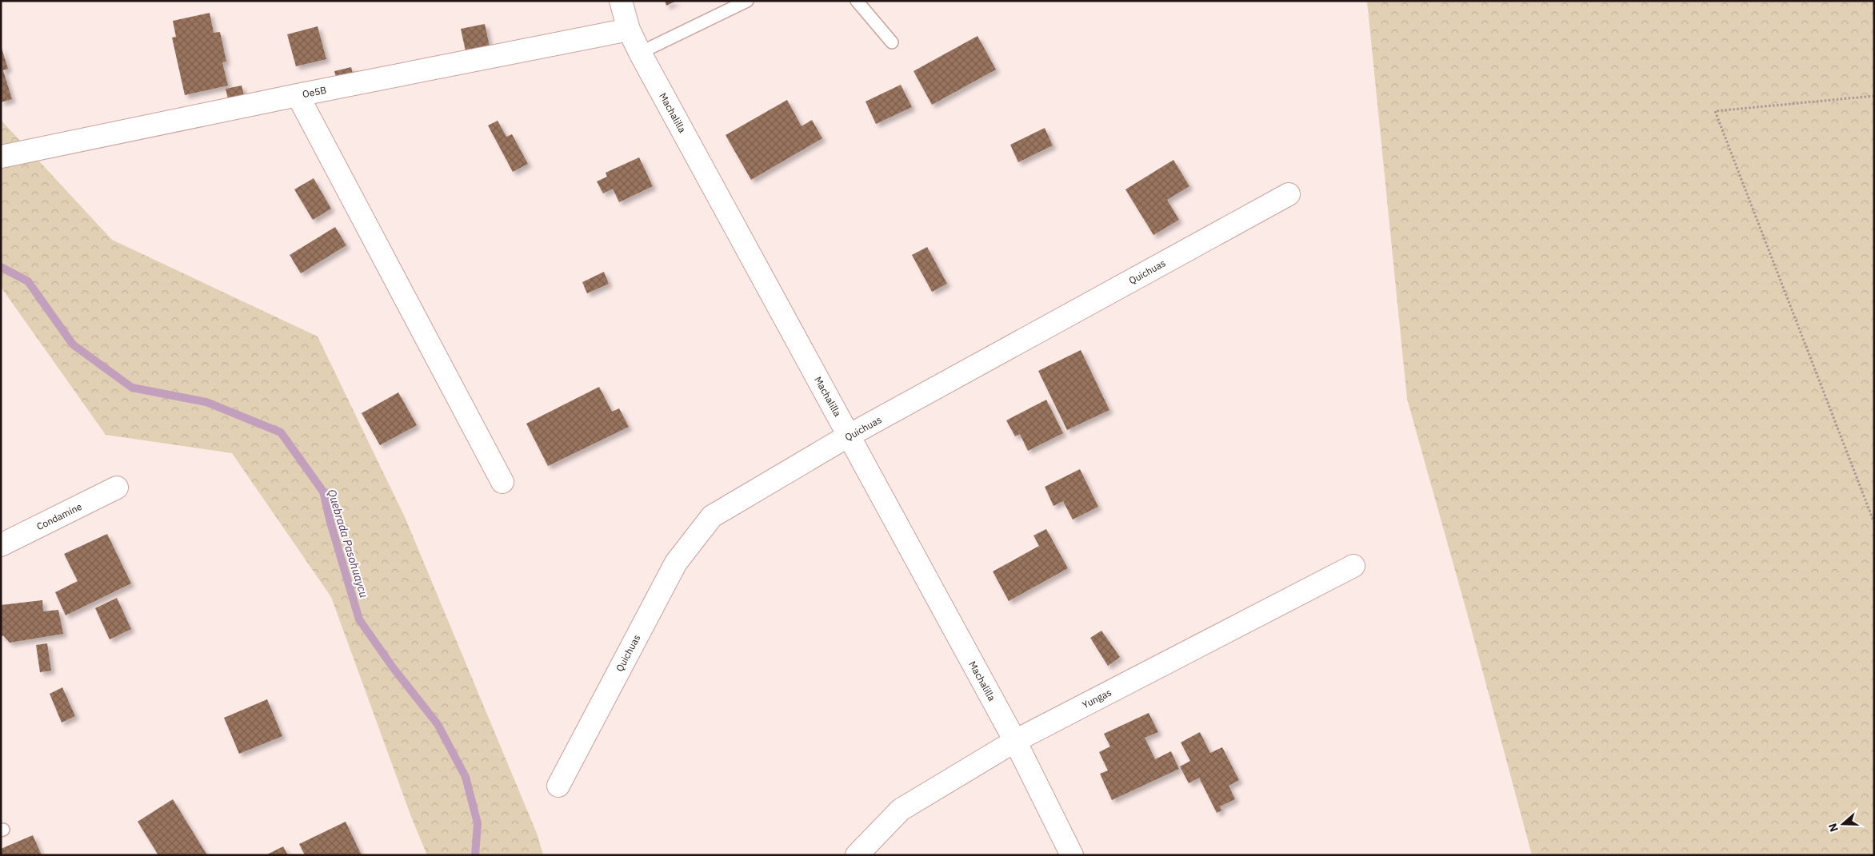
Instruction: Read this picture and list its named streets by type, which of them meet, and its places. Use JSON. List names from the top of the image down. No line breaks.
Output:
{"streets":{"street":["Oe5B","Machalilla","Quichuas","Condamine","Yungas"]},"crossings":[["Oe5B","Machalilla"],["Machalilla","Quichuas"],["Machalilla","Yungas"]],"water":["Quebrada Pasohuaycu"],"north":"left"}
